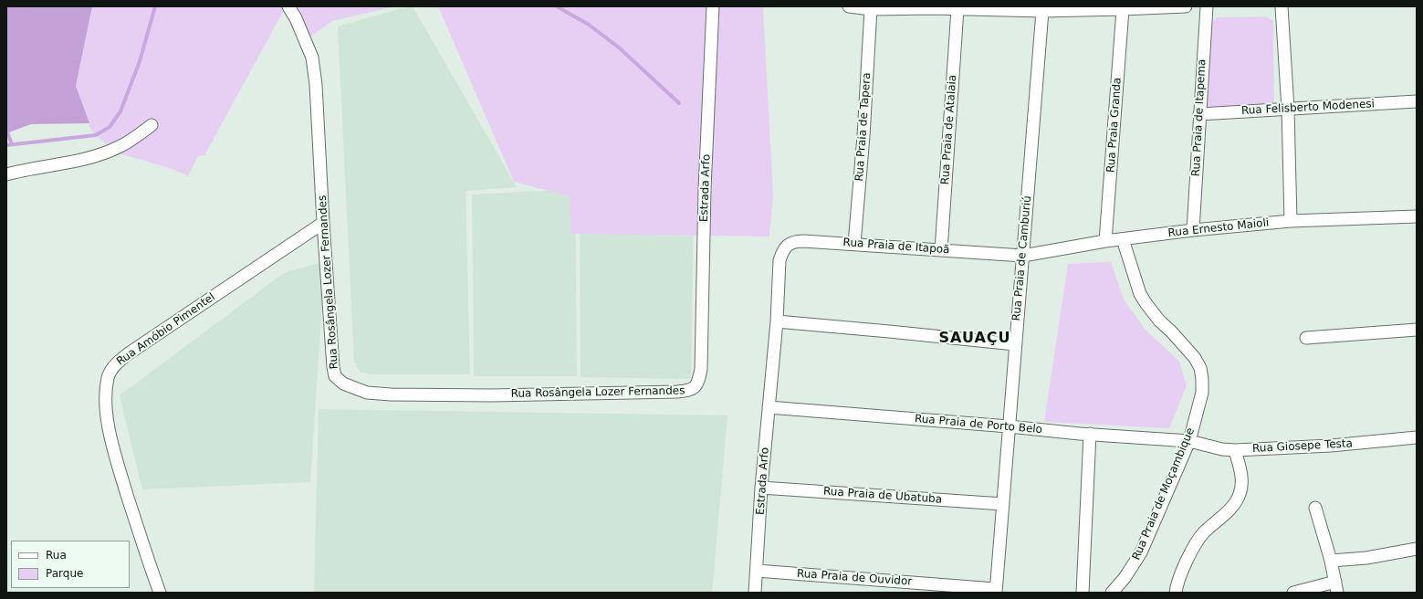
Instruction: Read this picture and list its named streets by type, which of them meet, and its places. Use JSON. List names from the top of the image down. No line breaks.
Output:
{"streets":{"street":["Rua Felisberto Modenesi","Rua Praia de Itapema","Rua Praia Granda","Rua Praia de Tapera","Rua Praia de Atalaia","Estrada Arfo","Rua Ernesto Maioli","Rua Praia de Itapoã","Rua Praia de Camburiú","Rua Rosângela Lozer Fernandes","Rua Amóbio Pimentel","Rua Praia de Porto Belo","Rua Giosepe Testa","Rua Praia de Moçambique","Rua Praia de Ubatuba","Rua Praia de Ouvidor"]},"crossings":[["Rua Felisberto Modenesi","Rua Praia de Itapema"],["Rua Praia de Itapema","Rua Ernesto Maioli"],["Rua Praia Granda","Rua Ernesto Maioli"],["Rua Praia de Tapera","Rua Praia de Itapoã"],["Rua Praia de Atalaia","Rua Praia de Itapoã"],["Estrada Arfo","Rua Praia de Itapoã"],["Estrada Arfo","Rua Rosângela Lozer Fernandes"],["Estrada Arfo","Rua Praia de Porto Belo"],["Estrada Arfo","Rua Praia de Ubatuba"],["Estrada Arfo","Rua Praia de Ouvidor"],["Rua Ernesto Maioli","Rua Praia de Itapoã"],["Rua Ernesto Maioli","Rua Praia de Camburiú"],["Rua Ernesto Maioli","Rua Praia de Moçambique"],["Rua Praia de Itapoã","Rua Praia de Camburiú"],["Rua Praia de Camburiú","Rua Praia de Porto Belo"],["Rua Praia de Camburiú","Rua Praia de Ubatuba"],["Rua Praia de Camburiú","Rua Praia de Ouvidor"],["Rua Rosângela Lozer Fernandes","Rua Amóbio Pimentel"],["Rua Praia de Porto Belo","Rua Giosepe Testa"],["Rua Praia de Porto Belo","Rua Praia de Moçambique"],["Rua Giosepe Testa","Rua Praia de Moçambique"]],"districts":["SAUAÇU"],"legend":["Rua","Parque"]}
